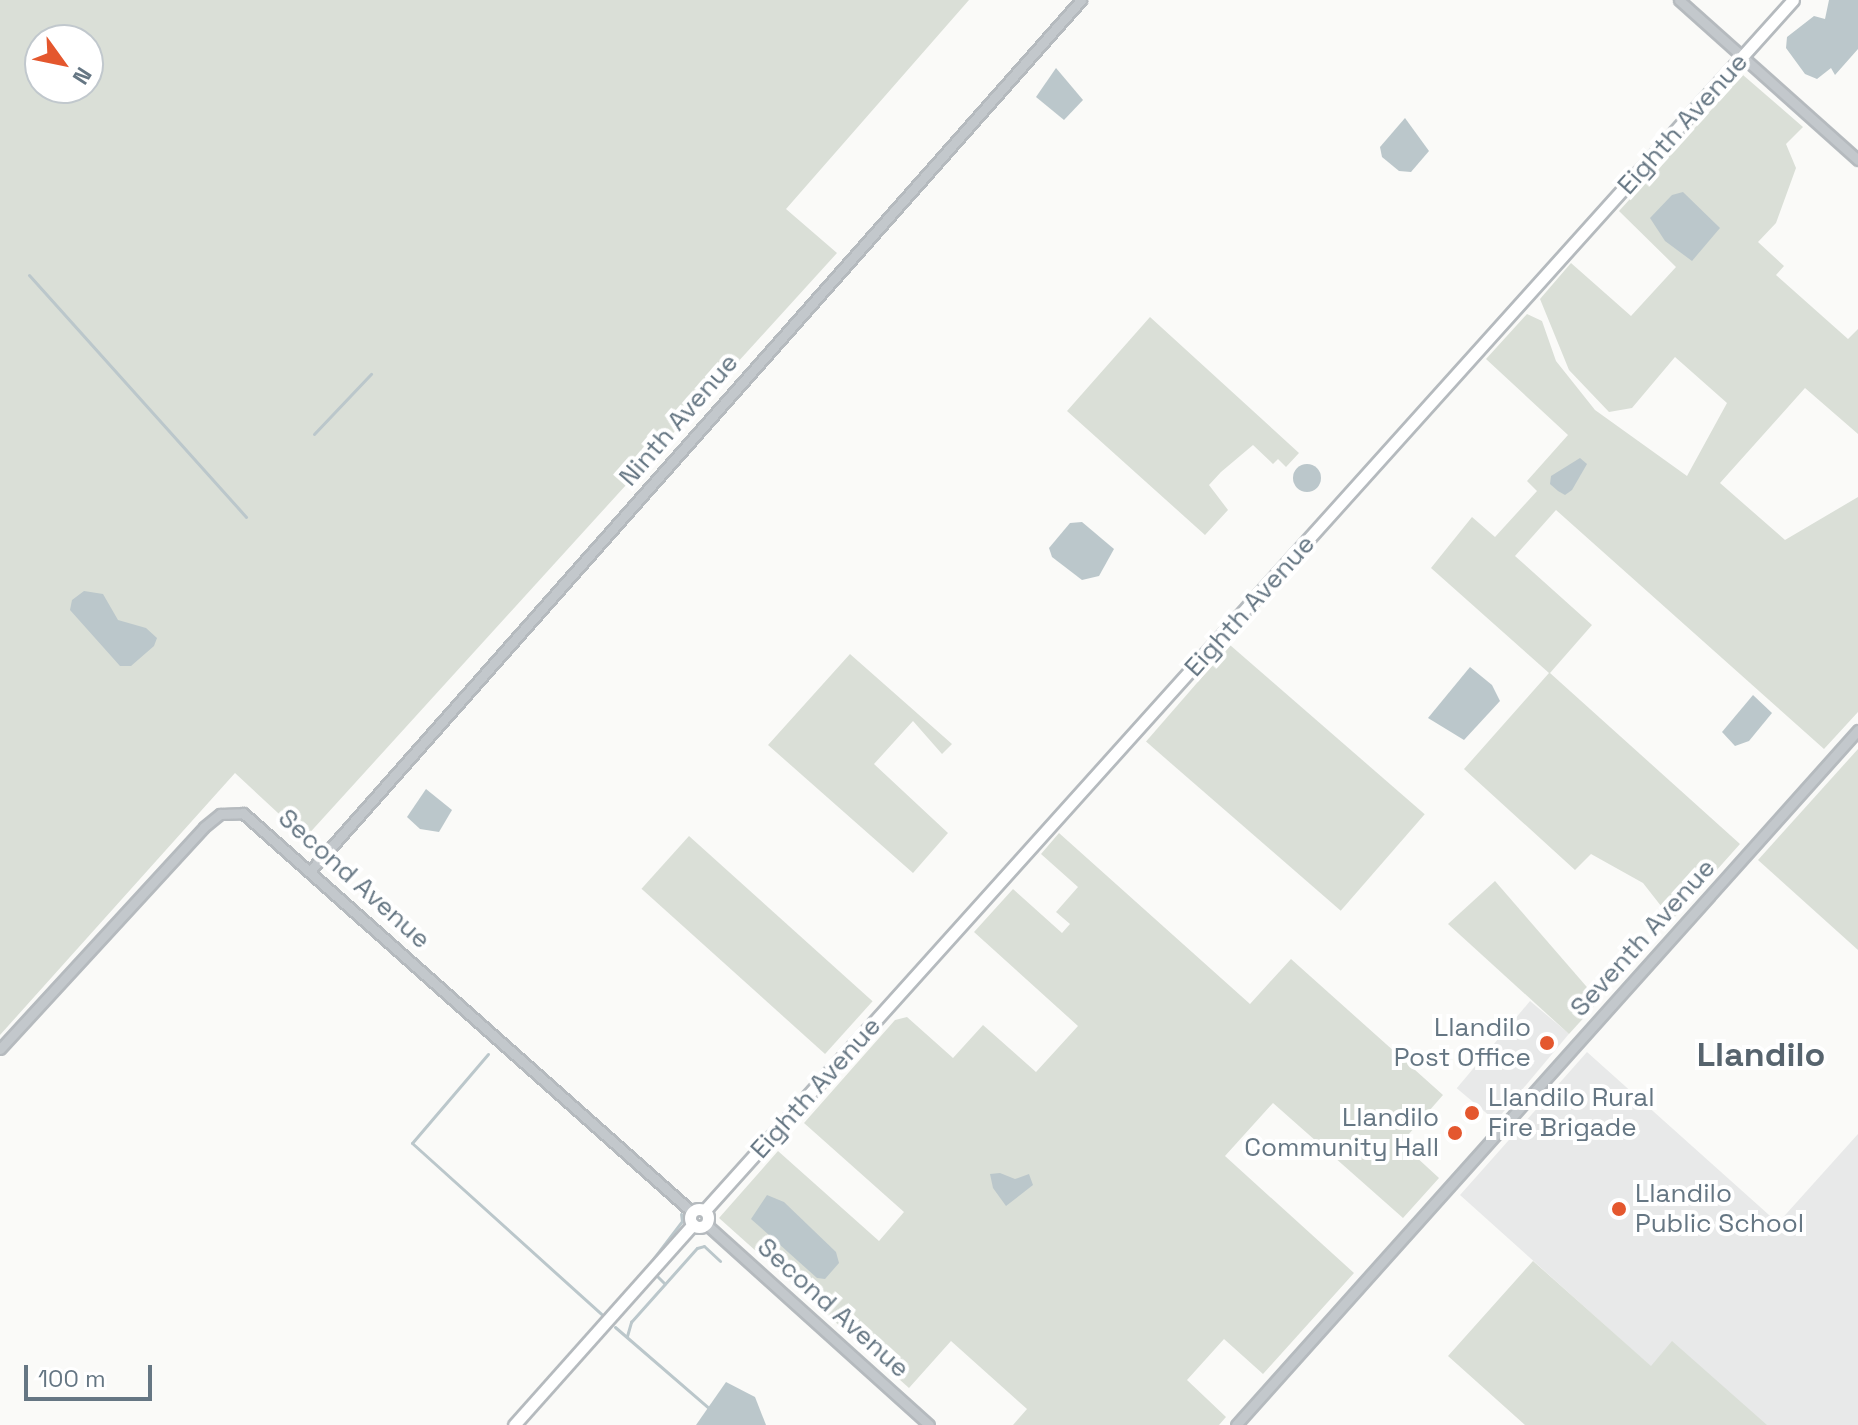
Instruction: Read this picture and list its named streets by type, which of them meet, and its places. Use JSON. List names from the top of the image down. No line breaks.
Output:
{"streets":{"main road":["Eighth Avenue"],"street":["Ninth Avenue","Second Avenue","Seventh Avenue"]},"crossings":[["Ninth Avenue","Second Avenue"]],"districts":["Llandilo"],"places":["Llandilo Post Office","Llandilo Rural Fire Brigade","Llandilo Community Hall","Llandilo Public School"],"scale_bar":"100 m","north":"bottom right"}
